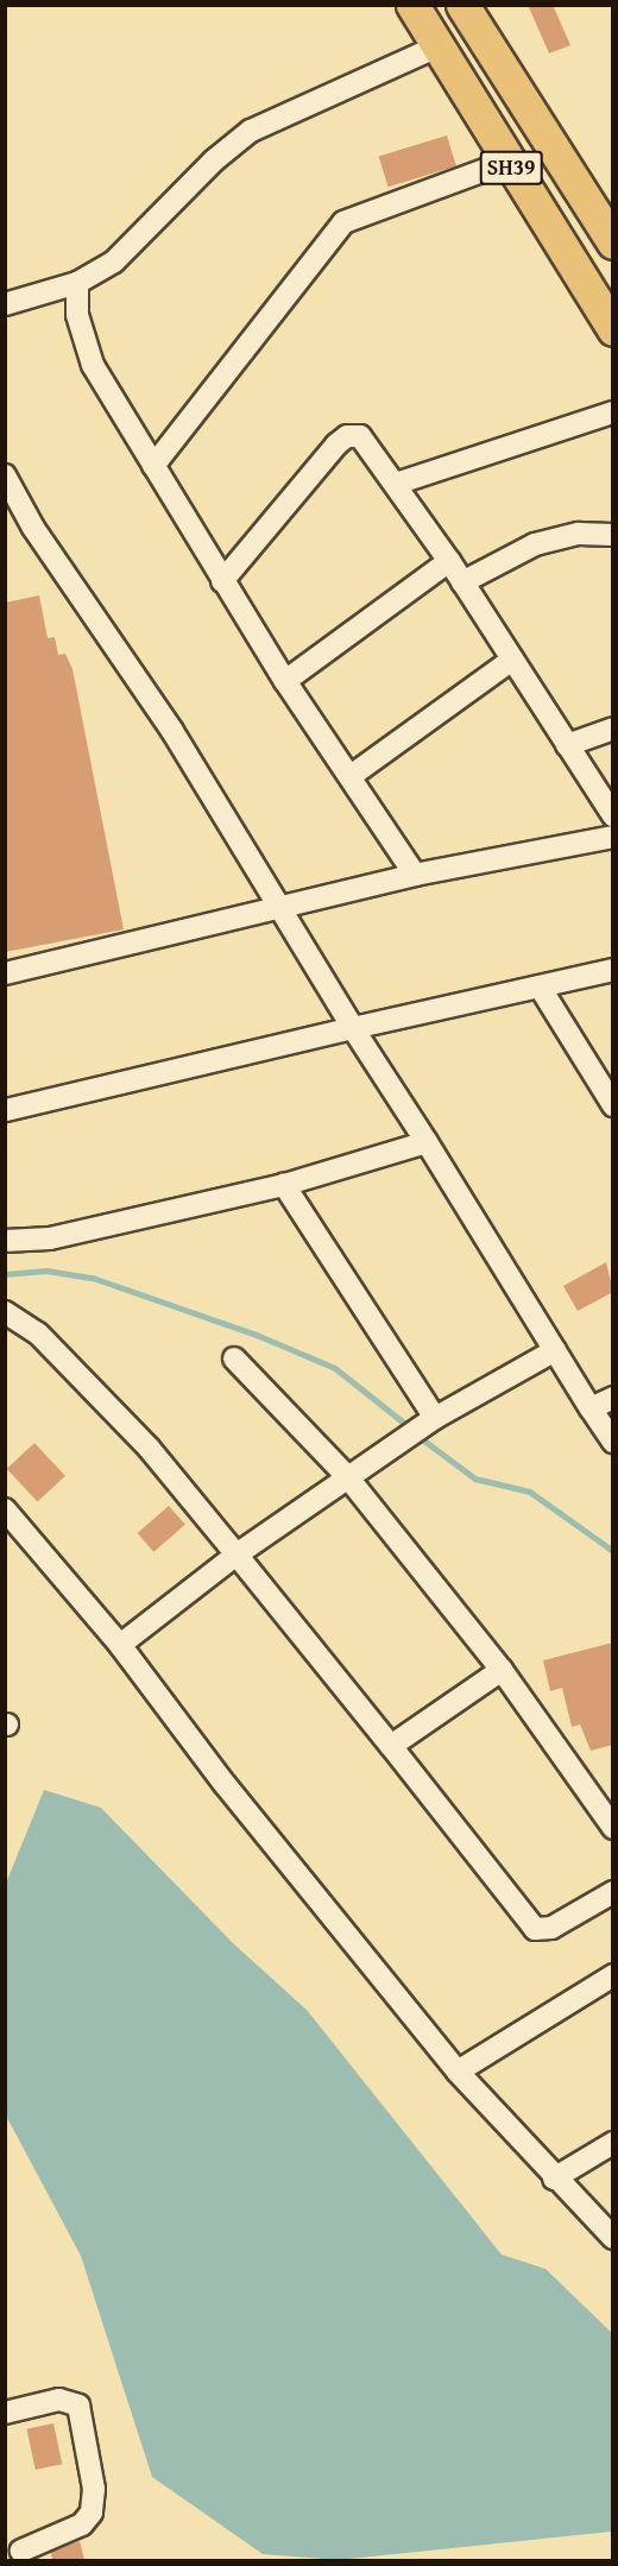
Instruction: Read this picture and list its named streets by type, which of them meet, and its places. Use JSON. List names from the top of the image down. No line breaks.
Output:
{"streets":{"main road":["SH39"]}}
